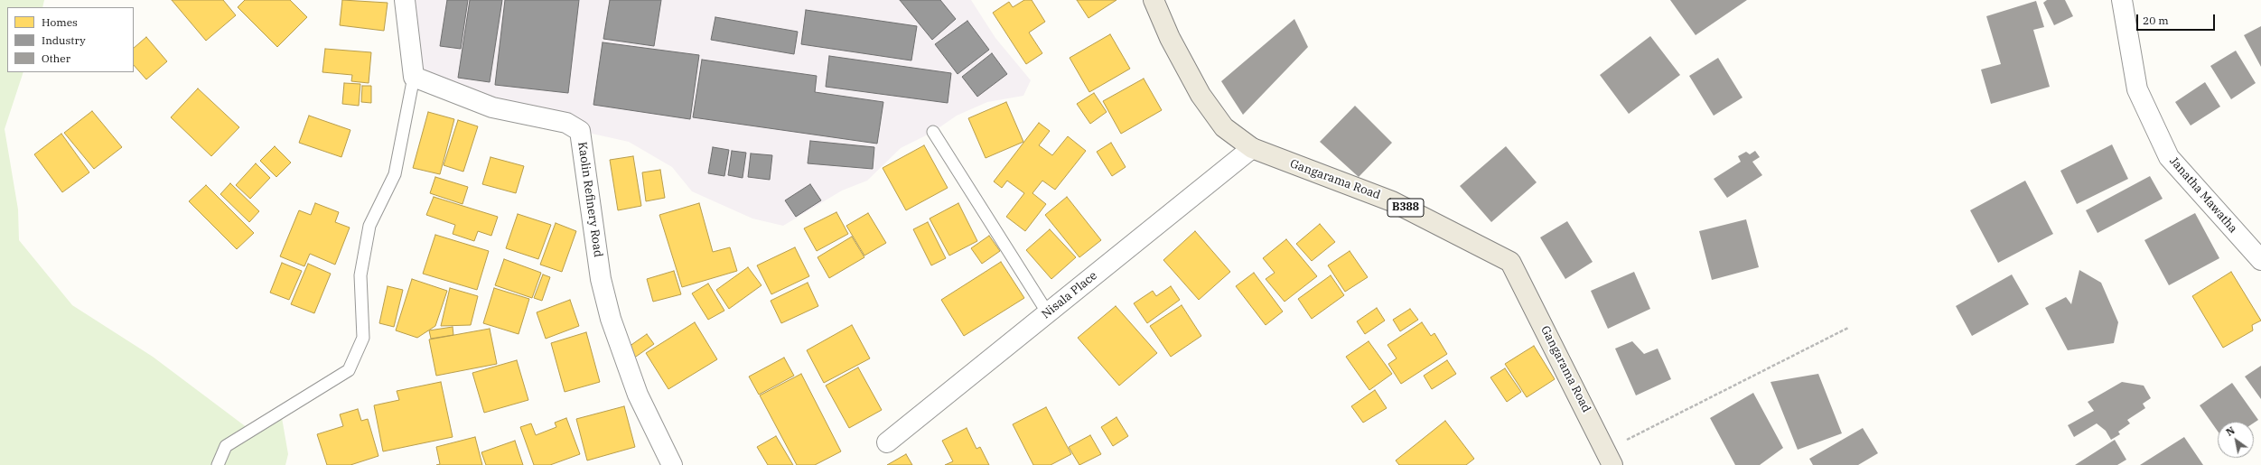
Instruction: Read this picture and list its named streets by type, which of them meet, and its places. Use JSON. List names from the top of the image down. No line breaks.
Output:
{"streets":{"main road":["Gangarama Road","B388"],"street":["Janatha Mawatha","Kaolin Refinery Road","Nisala Place"]},"crossings":[["Gangarama Road","Nisala Place"]],"legend":["Homes","Industry","Other"],"scale_bar":"20 m","north":"top left"}
